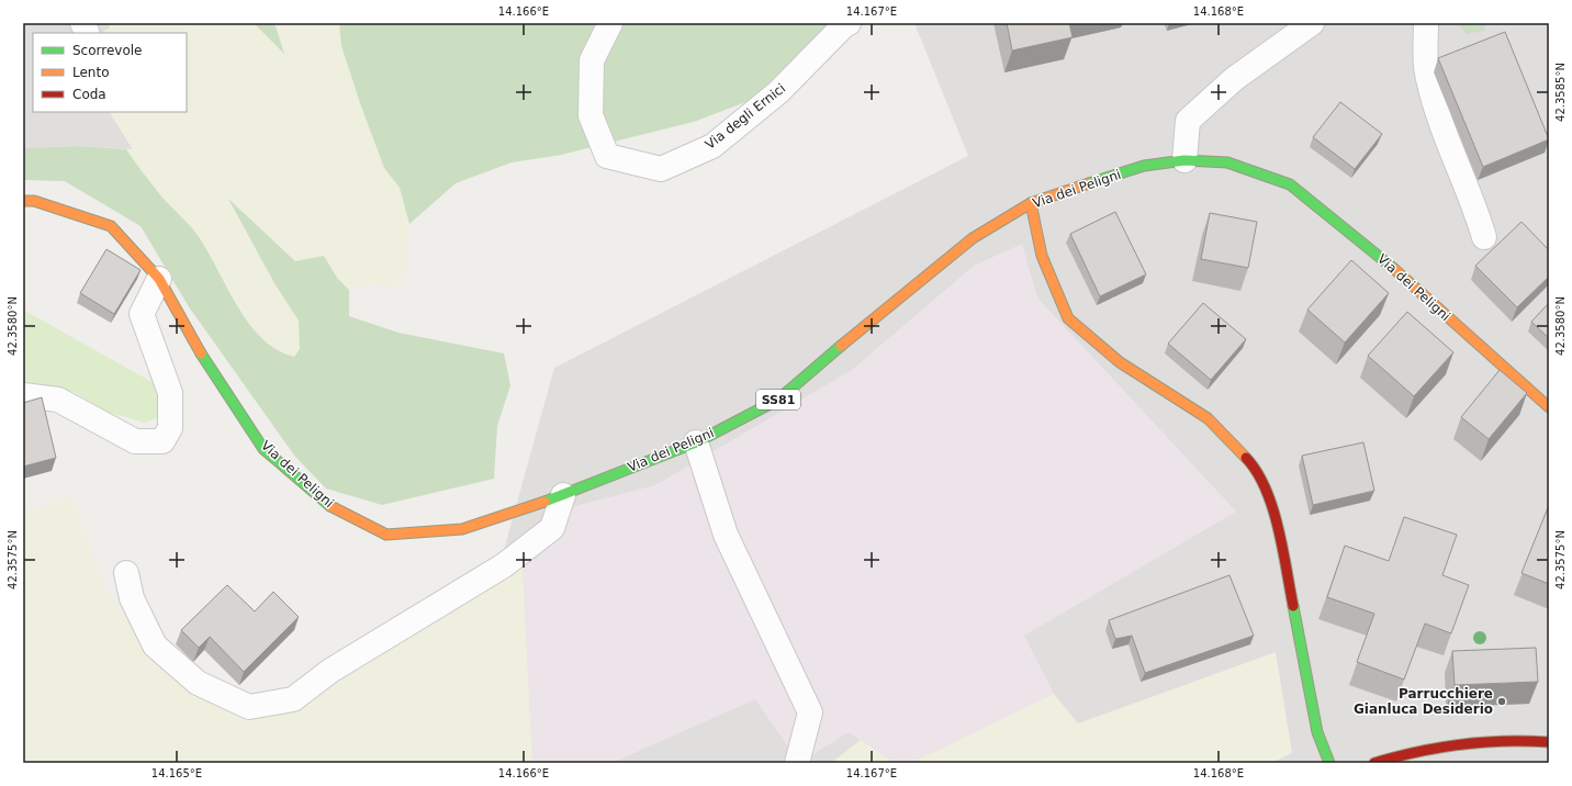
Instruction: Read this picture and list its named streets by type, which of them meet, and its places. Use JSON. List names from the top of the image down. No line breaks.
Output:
{"streets":{"main road":["Via dei Peligni","SS81"],"street":["Via degli Ernici"]},"places":["Parrucchiere Gianluca Desiderio"],"legend":["Scorrevole","Lento","Coda"],"coordinates":["14.166°E","14.167°E","14.168°E","42.3585°N","42.3580°N","42.3575°N","14.165°E"]}
